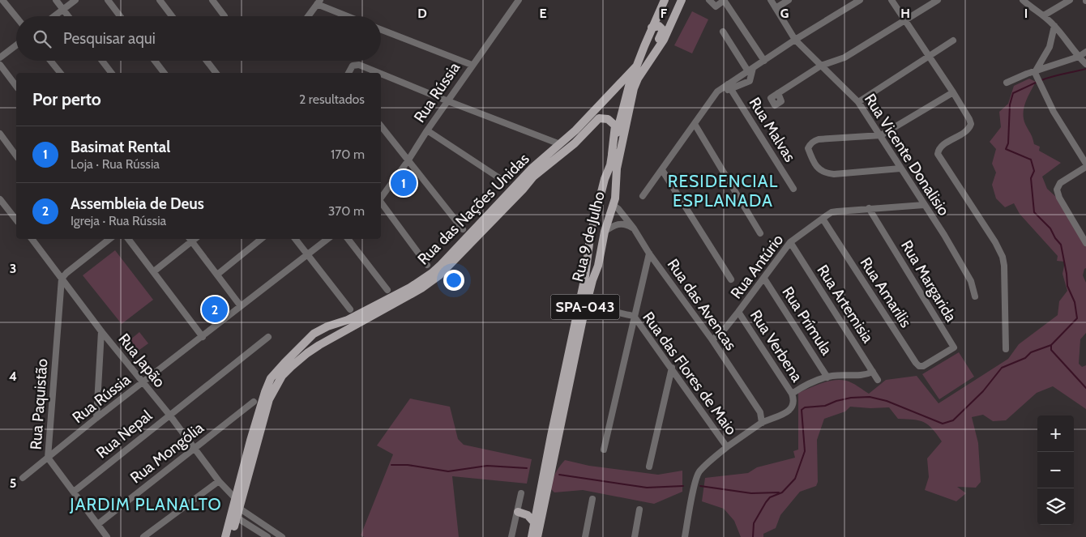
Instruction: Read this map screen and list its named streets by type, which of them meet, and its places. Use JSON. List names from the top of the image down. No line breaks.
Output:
{"streets":{"main road":["Rua das Nações Unidas","Rua 9 de Julho","SPA-043"],"street":["Rua Rússia","Rua Malvas","Rua Vicente Donalisio","Rua Antúrio","Rua Margarida","Rua Amarilis","Rua Artemisia","Rua das Avencas","Rua Prímula","Rua Verbena","Rua Japão","Rua das Flores de Maio","Rua Paquistão","Rua Nepal","Rua Mongólia"]},"crossings":[["Rua Rússia","Rua Japão"],["Rua Rússia","Rua Paquistão"],["Rua Vicente Donalisio","Rua Antúrio"],["Rua das Nações Unidas","Rua 9 de Julho"],["Rua das Nações Unidas","Rua Japão"],["Rua 9 de Julho","Rua das Avencas"],["Rua 9 de Julho","Rua das Flores de Maio"],["Rua Antúrio","Rua Margarida"],["Rua Antúrio","Rua Amarilis"],["Rua Antúrio","Rua Artemisia"],["Rua Antúrio","Rua das Avencas"],["Rua Antúrio","Rua Prímula"],["Rua Antúrio","Rua Verbena"],["Rua Margarida","Rua Amarilis"],["Rua Japão","Rua Paquistão"],["Rua Japão","Rua Nepal"],["Rua Japão","Rua Mongólia"],["Rua Paquistão","Rua Nepal"],["Rua Paquistão","Rua Mongólia"]],"districts":["RESIDENCIAL ESPLANADA","JARDIM PLANALTO"],"page":{"search":"Pesquisar aqui","heading":["Por perto","2 resultados"],"list":[{"mark":"1","name":"Basimat Rental","note":"Loja · Rua Rússia","value":"170 m"},{"mark":"2","name":"Assembleia de Deus","note":"Igreja · Rua Rússia","value":"370 m"}],"pins":["1","2"],"map_buttons":["+","−"]},"grid":{"columns":["D","E","F","G","H","I"],"rows":["3","4","5"]}}
